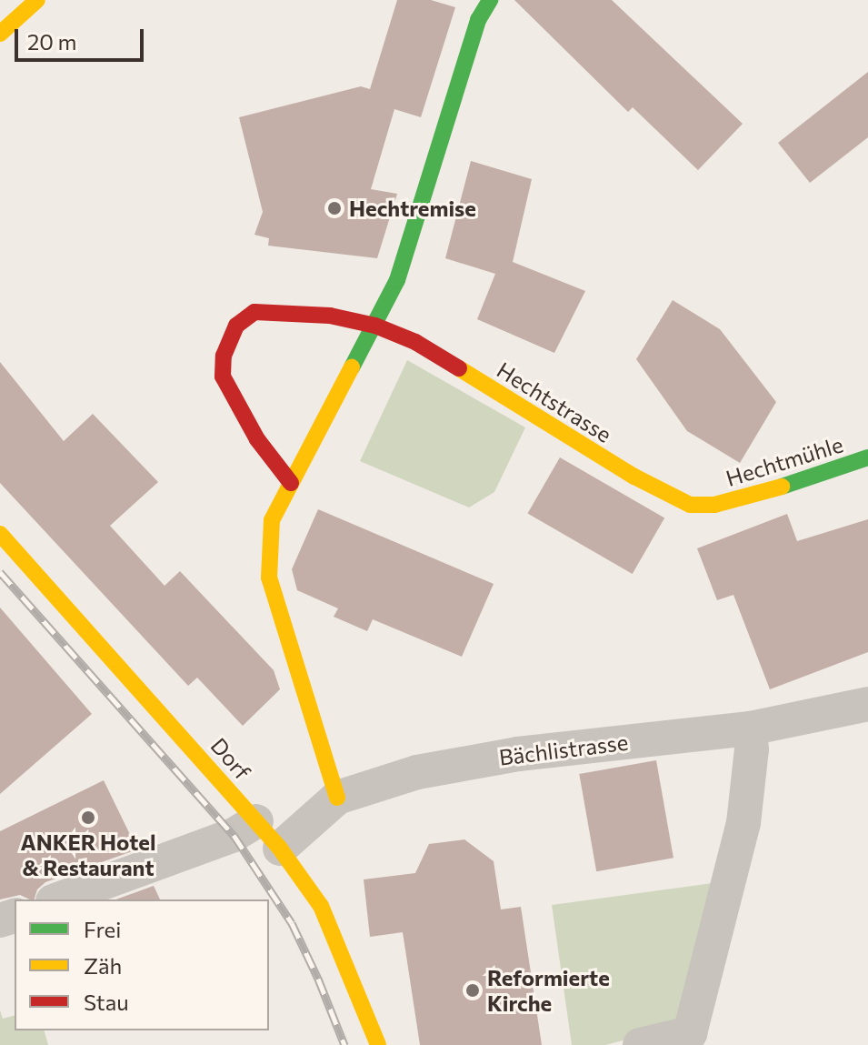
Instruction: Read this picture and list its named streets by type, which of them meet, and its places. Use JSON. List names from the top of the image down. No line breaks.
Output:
{"streets":{"street":["Hechtstrasse","Hechtmühle","Bächlistrasse","Dorf"]},"crossings":[["Hechtstrasse","Hechtmühle"],["Bächlistrasse","Dorf"]],"places":["Hechtremise","ANKER Hotel & Restaurant","Reformierte Kirche"],"legend":["Frei","Zäh","Stau"],"scale_bar":"20 m"}
